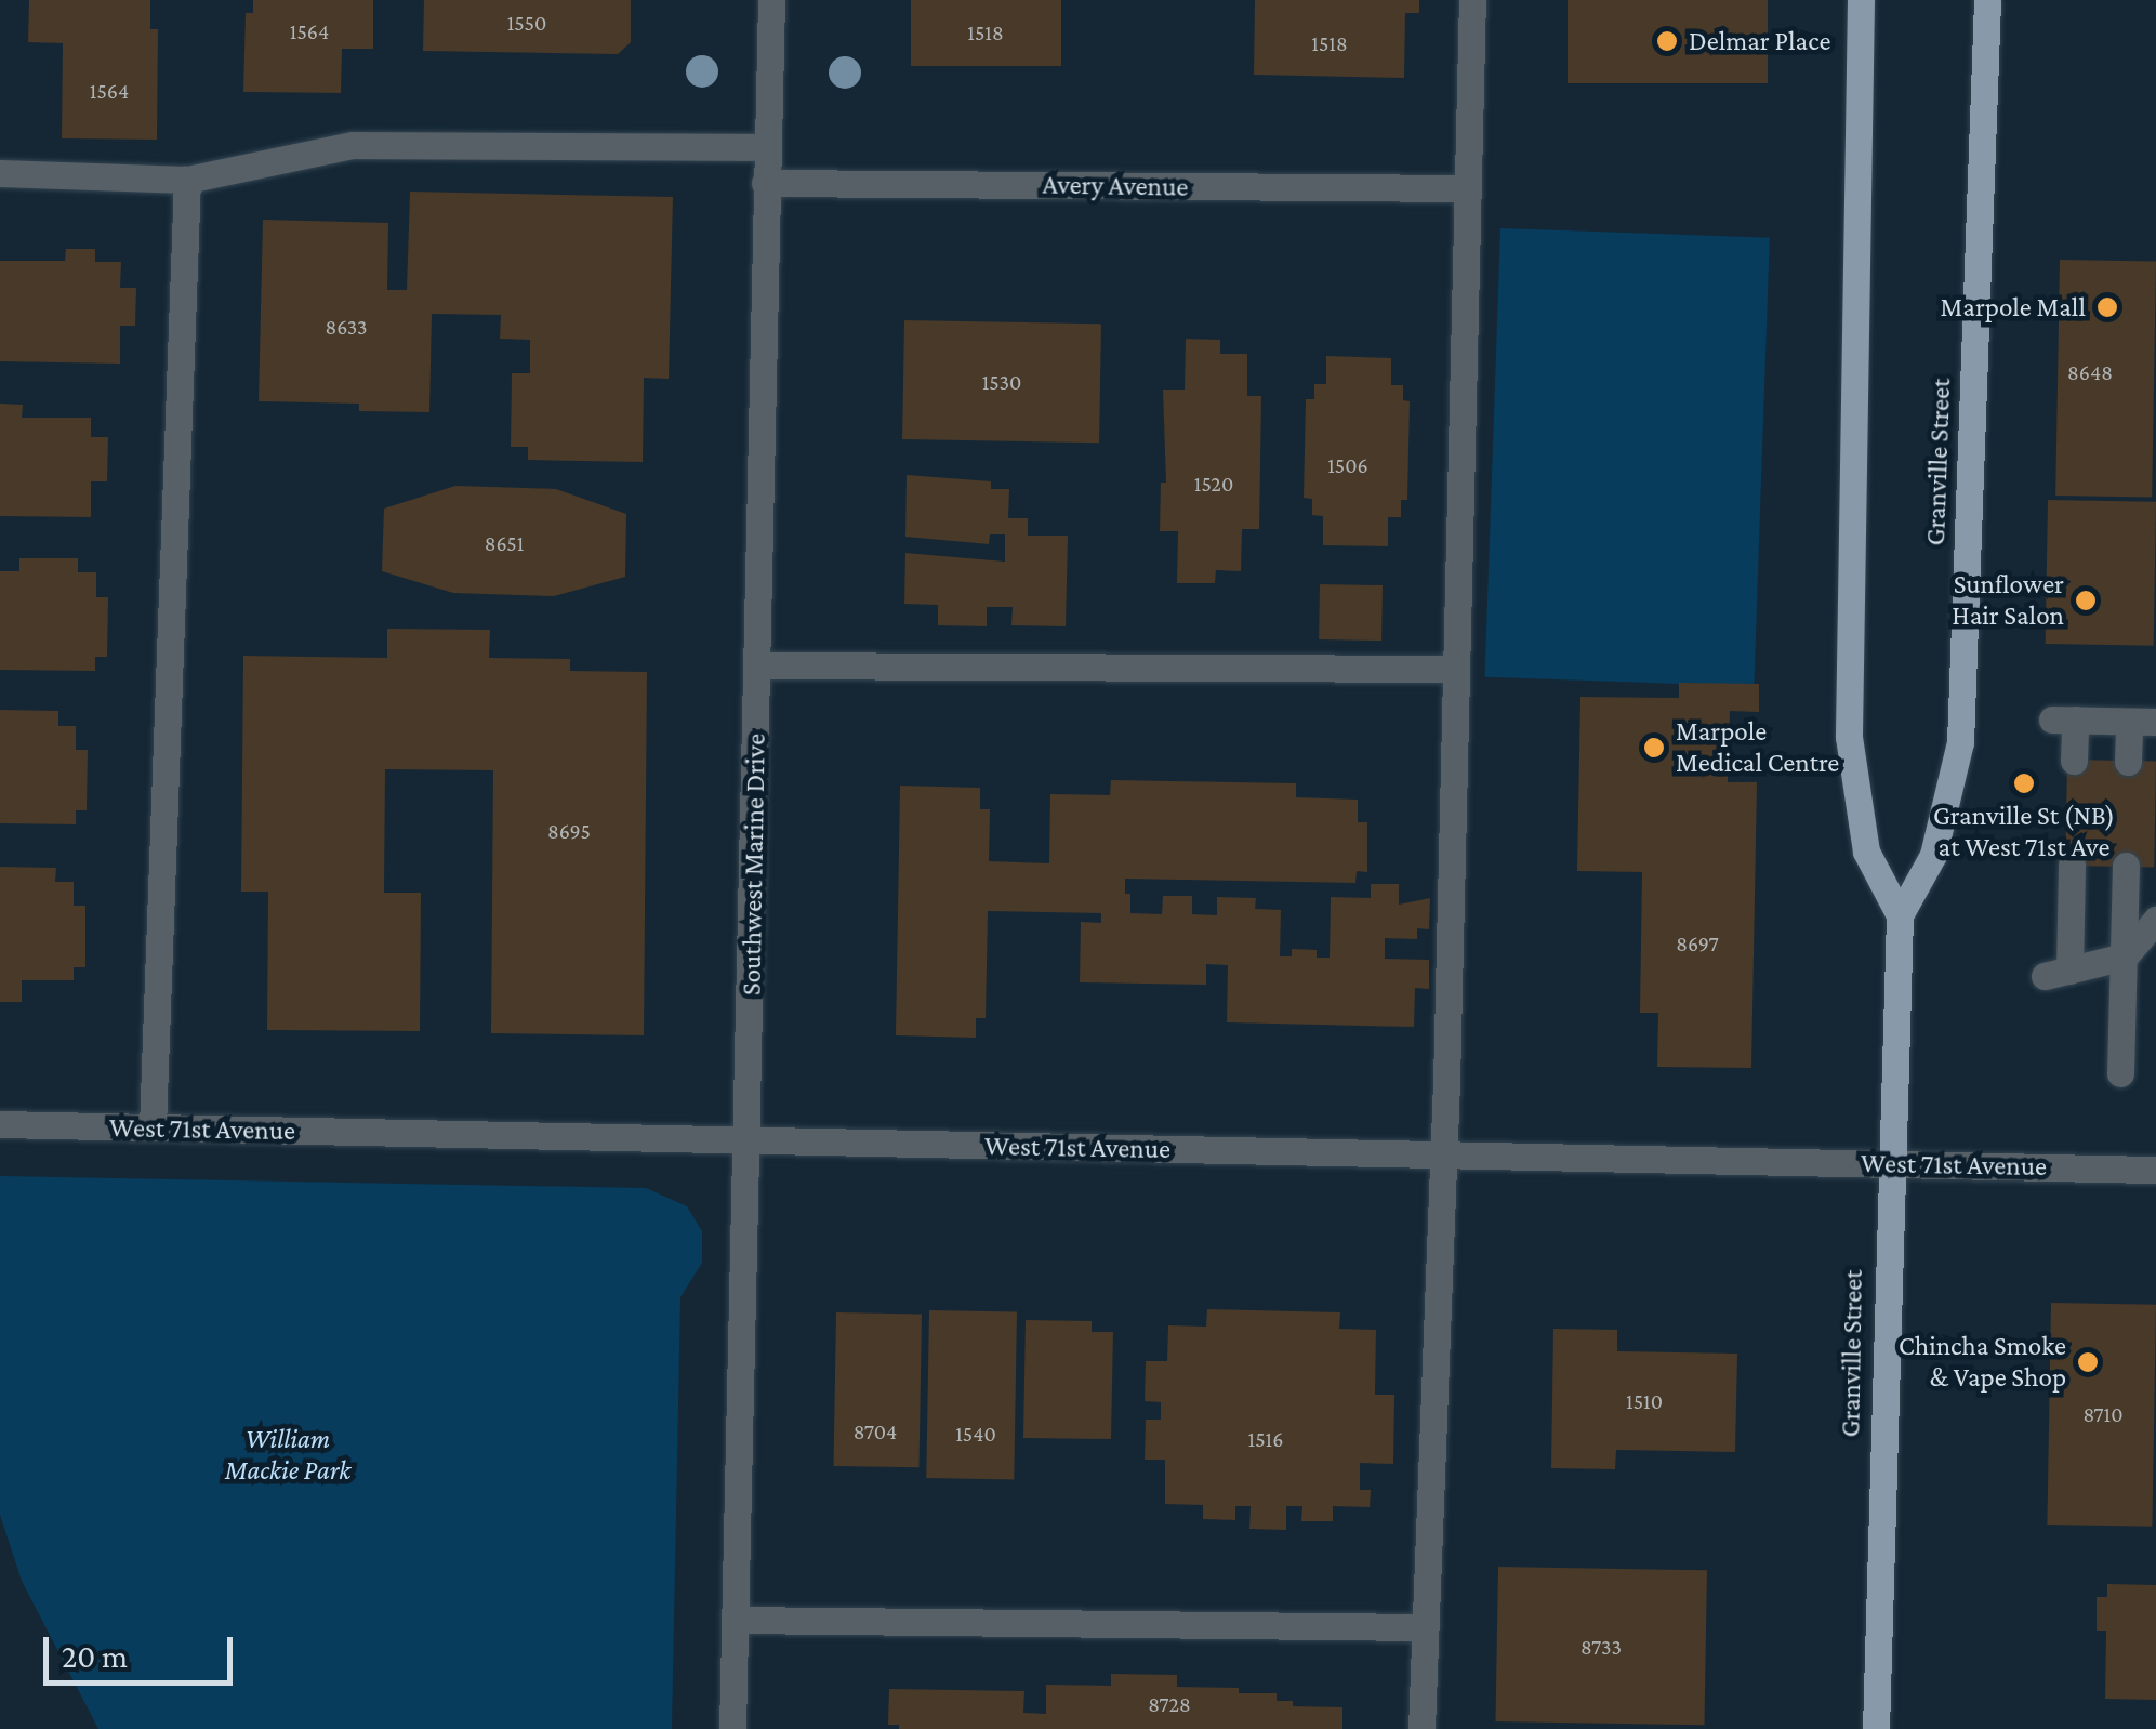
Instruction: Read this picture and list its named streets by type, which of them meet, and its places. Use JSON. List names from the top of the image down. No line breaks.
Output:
{"streets":{"main road":["Granville Street"],"street":["Avery Avenue","Southwest Marine Drive","West 71st Avenue"]},"crossings":[["Avery Avenue","Southwest Marine Drive"],["Granville Street","West 71st Avenue"],["Southwest Marine Drive","West 71st Avenue"]],"parks":["William Mackie Park"],"places":["Delmar Place","Marpole Mall","Sunflower Hair Salon","Marpole Medical Centre","Granville St (NB) at West 71st Ave","Chincha Smoke & Vape Shop"],"house_numbers":["1550","1564","1518","1518","1564","8633","8648","1530","1506","1520","8651","8695","8697","1510","8710","8704","1540","1516","8733","8728"],"scale_bar":"20 m"}
